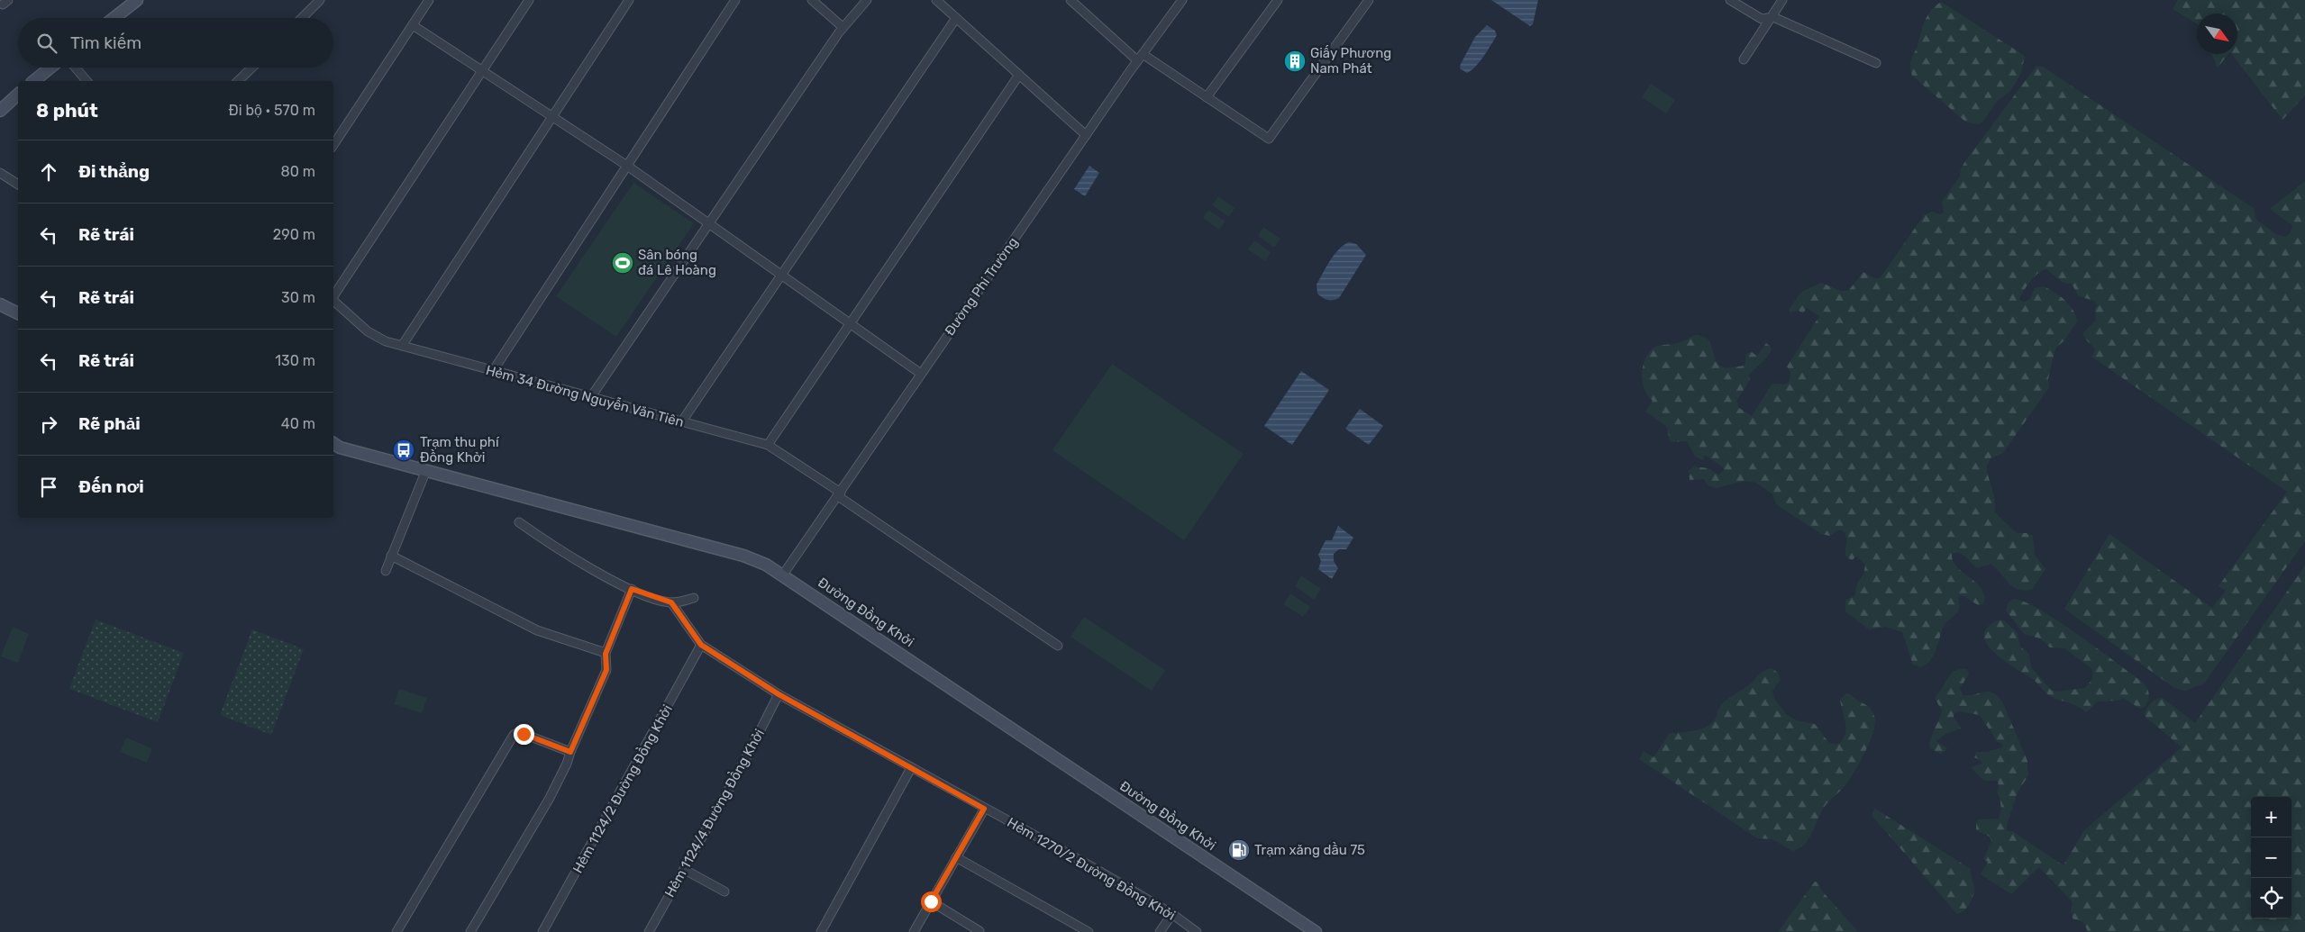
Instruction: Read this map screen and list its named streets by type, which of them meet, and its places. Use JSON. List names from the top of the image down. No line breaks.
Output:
{"streets":{"main road":["Đường Đồng Khởi"],"street":["Đường Phi Trường","Hẻm 34 Đường Nguyễn Văn Tiên","Hẻm 1124/2 Đường Đồng Khởi","Hẻm 1124/4 Đường Đồng Khởi","Hẻm 1270/2 Đường Đồng Khởi"]},"crossings":[["Đường Phi Trường","Hẻm 34 Đường Nguyễn Văn Tiên"],["Đường Phi Trường","Đường Đồng Khởi"],["Hẻm 1124/2 Đường Đồng Khởi","Hẻm 1270/2 Đường Đồng Khởi"],["Hẻm 1124/4 Đường Đồng Khởi","Hẻm 1270/2 Đường Đồng Khởi"]],"places":{"building":["Giấy Phương Nam Phát"],"sports":["Sân bóng đá Lê Hoàng"],"bus stop":["Trạm thu phí Đồng Khởi"],"fuel station":["Trạm xăng dầu 75"]},"north":"bottom right","page":{"search":"Tìm kiếm","heading":["8 phút","Đi bộ · 570 m"],"list":[["Đi thẳng","80 m"],["Rẽ trái","290 m"],["Rẽ trái","30 m"],["Rẽ trái","130 m"],["Rẽ phải","40 m"],"Đến nơi"],"map_buttons":["+","−"]}}
